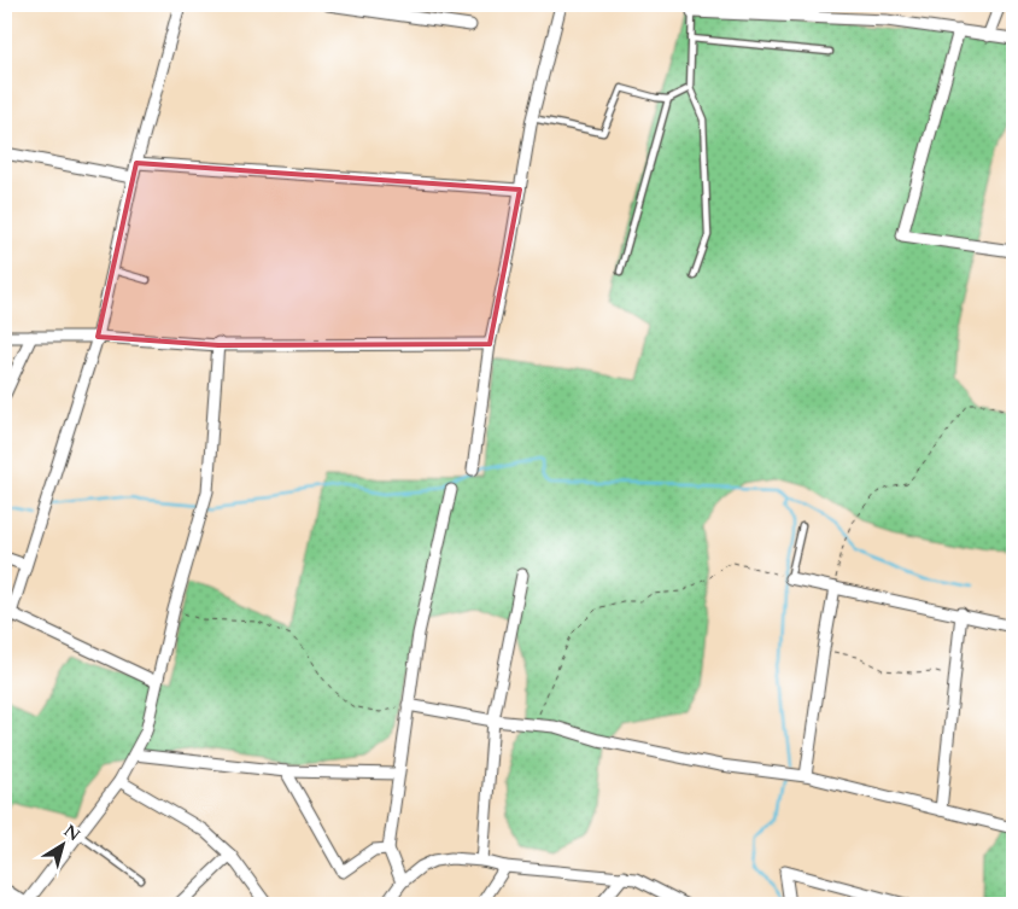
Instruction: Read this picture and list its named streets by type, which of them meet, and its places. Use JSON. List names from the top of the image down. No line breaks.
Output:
{"north":"top right"}
